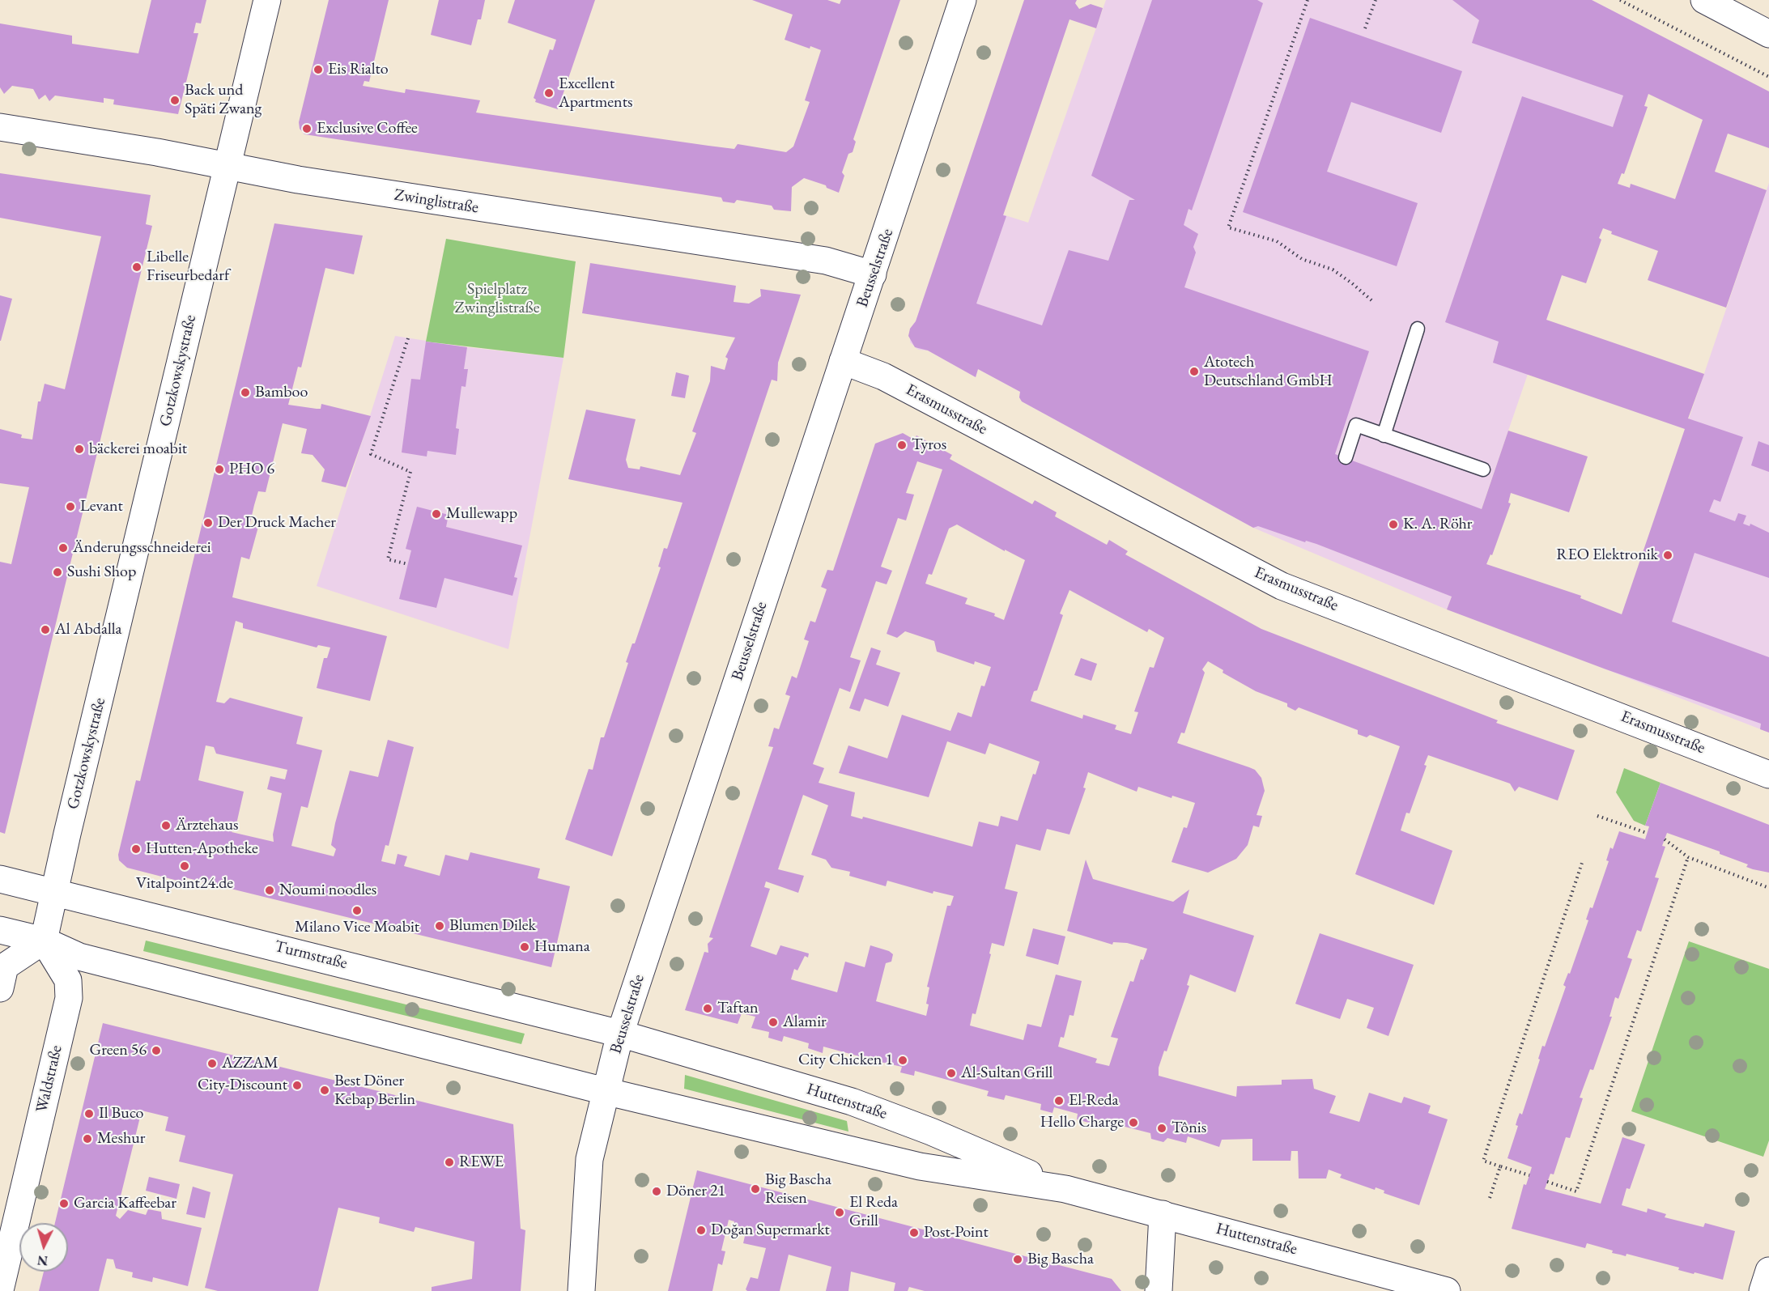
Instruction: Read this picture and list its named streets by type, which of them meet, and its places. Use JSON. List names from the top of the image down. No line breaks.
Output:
{"streets":{"street":["Zwinglistraße","Beusselstraße","Gotzkowskystraße","Erasmusstraße","Turmstraße","Waldstraße","Huttenstraße"]},"crossings":[["Zwinglistraße","Beusselstraße"],["Zwinglistraße","Gotzkowskystraße"],["Beusselstraße","Erasmusstraße"],["Beusselstraße","Turmstraße"],["Beusselstraße","Huttenstraße"],["Gotzkowskystraße","Turmstraße"],["Gotzkowskystraße","Waldstraße"],["Turmstraße","Huttenstraße"]],"parks":["Spielplatz Zwinglistraße"],"places":["Eis Rialto","Excellent Apartments","Back und Späti Zwang","Exclusive Coffee","Libelle Friseurbedarf","Atotech Deutschland GmbH","Bamboo","Tyros","bäckerei moabit","PHO 6","Levant","Mullewapp","Der Druck Macher","K. A. Röhr","Änderungsschneiderei","REO Elektronik","Sushi Shop","Al Abdalla","Ärztehaus","Hutten-Apotheke","Vitalpoint24.de","Noumi noodles","Milano Vice Moabit","Blumen Dilek","Humana","Taftan","Alamir","Green 56","City Chicken 1","AZZAM","Al-Sultan Grill","City-Discount","Best Döner Kebap Berlin","El-Reda","Il Buco","Hello Charge","Tônis","Meshur","REWE","Big Bascha Reisen","Döner 21","Garcia Kaffeebar","El Reda Grill","Doğan Supermarkt","Post-Point","Big Bascha"],"north":"bottom"}
